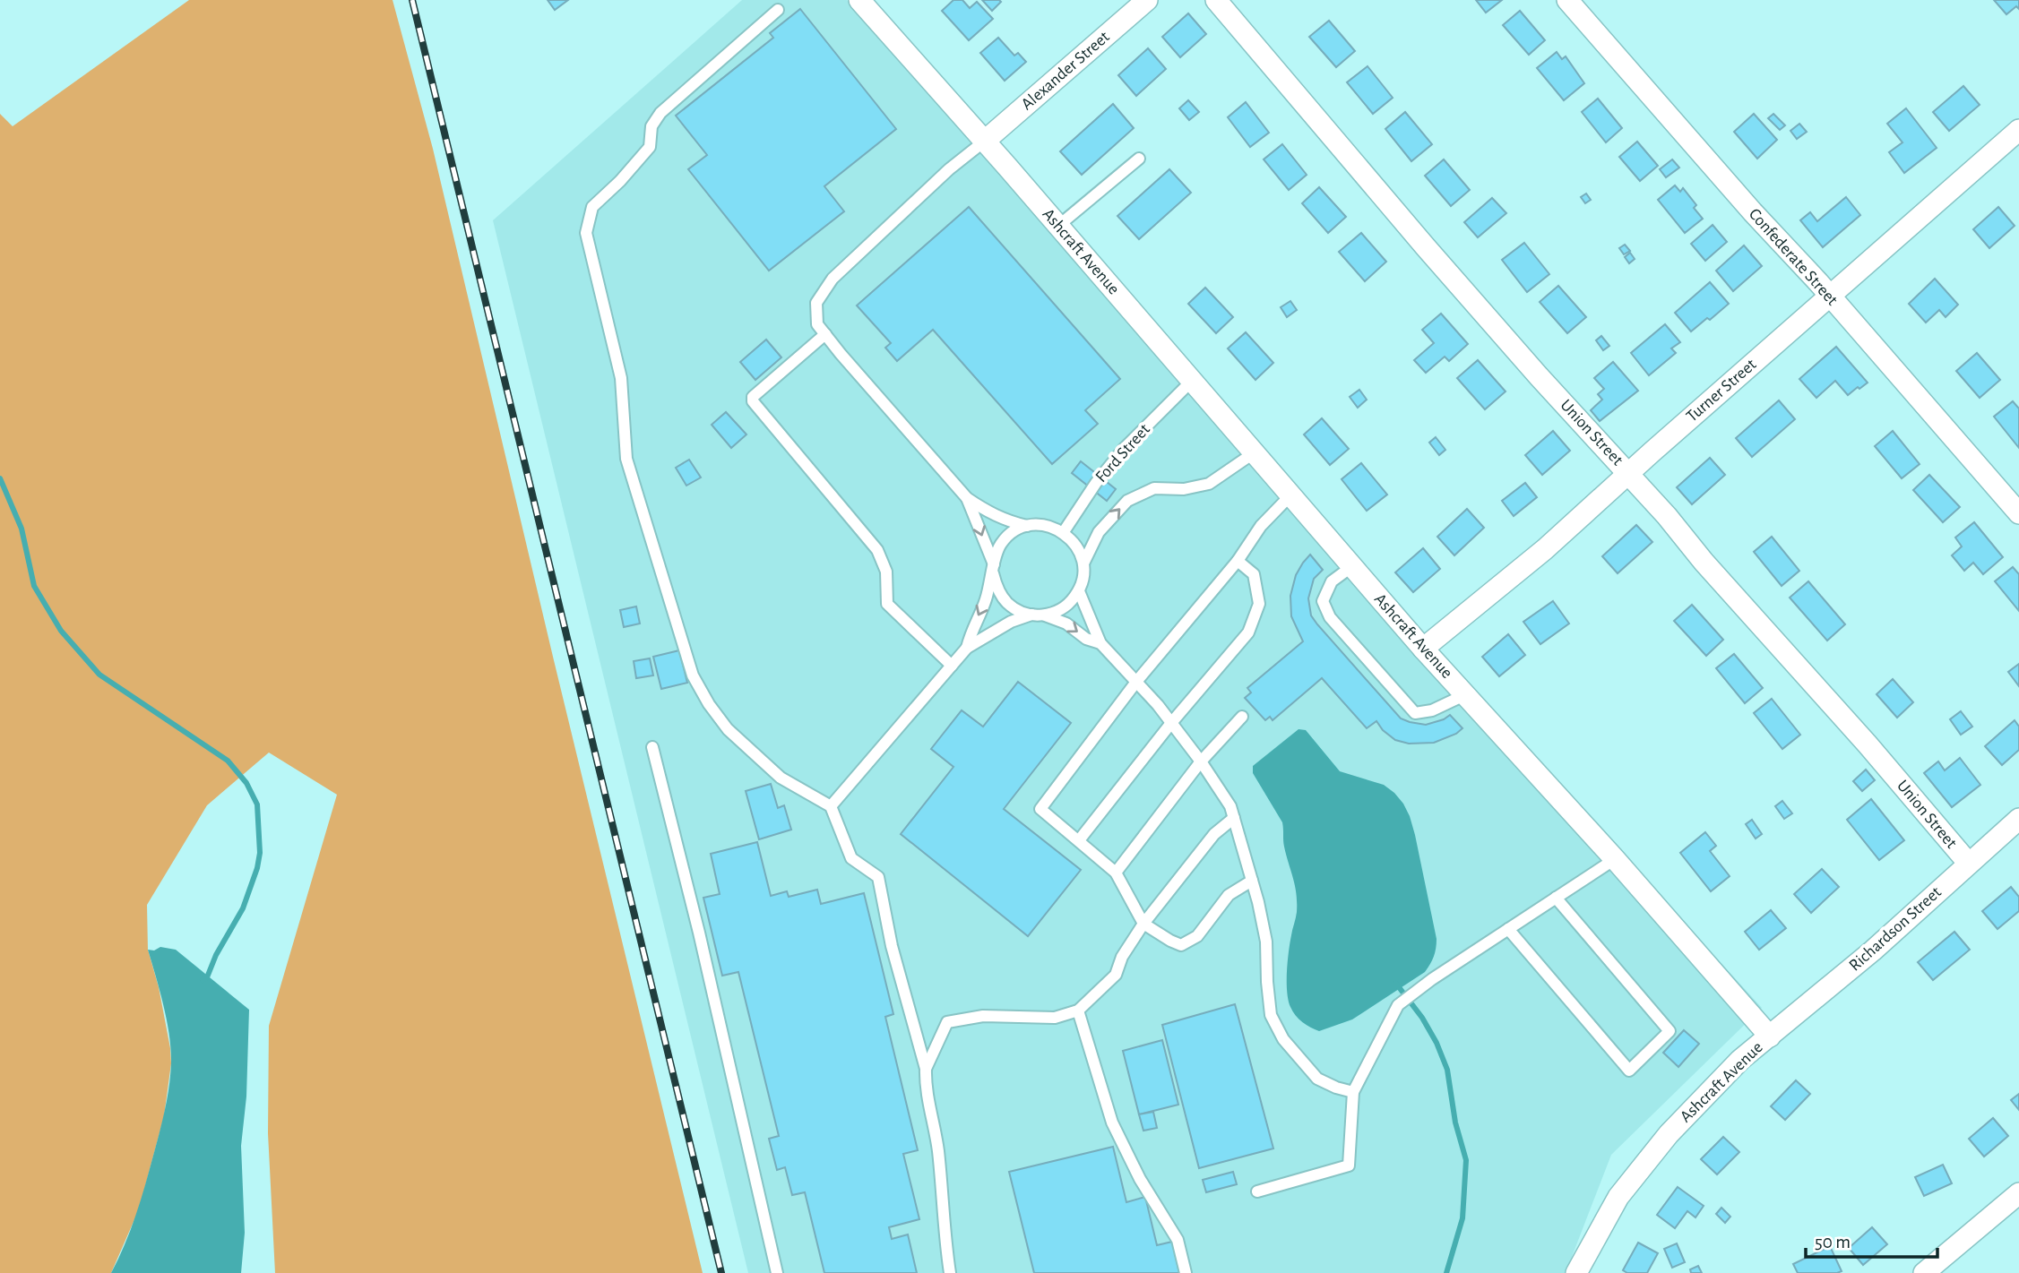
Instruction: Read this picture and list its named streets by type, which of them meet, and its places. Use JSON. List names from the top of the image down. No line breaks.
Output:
{"streets":{"street":["Alexander Street","Ashcraft Avenue","Confederate Street","Turner Street","Union Street","Richardson Street"],"lane":["Ford Street"]},"crossings":[["Alexander Street","Ashcraft Avenue"],["Ashcraft Avenue","Turner Street"],["Ashcraft Avenue","Ford Street"],["Ashcraft Avenue","Richardson Street"],["Confederate Street","Turner Street"],["Turner Street","Union Street"],["Union Street","Richardson Street"]],"scale_bar":"50 m"}
